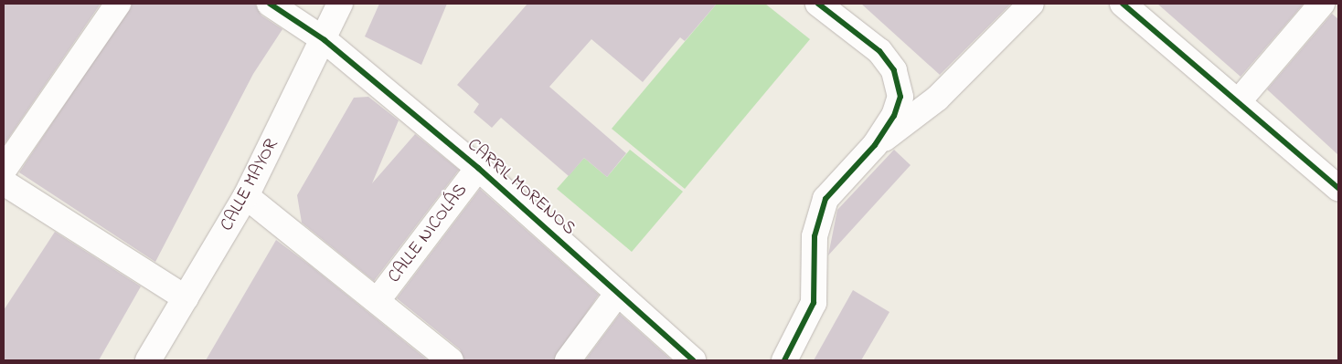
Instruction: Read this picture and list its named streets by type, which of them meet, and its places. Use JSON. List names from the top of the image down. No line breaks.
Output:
{"streets":{"street":["CALLE MAYOR","CARRIL MORENOS","CALLE NICOLÁS"]},"crossings":[["CALLE MAYOR","CARRIL MORENOS"],["CARRIL MORENOS","CALLE NICOLÁS"]]}
